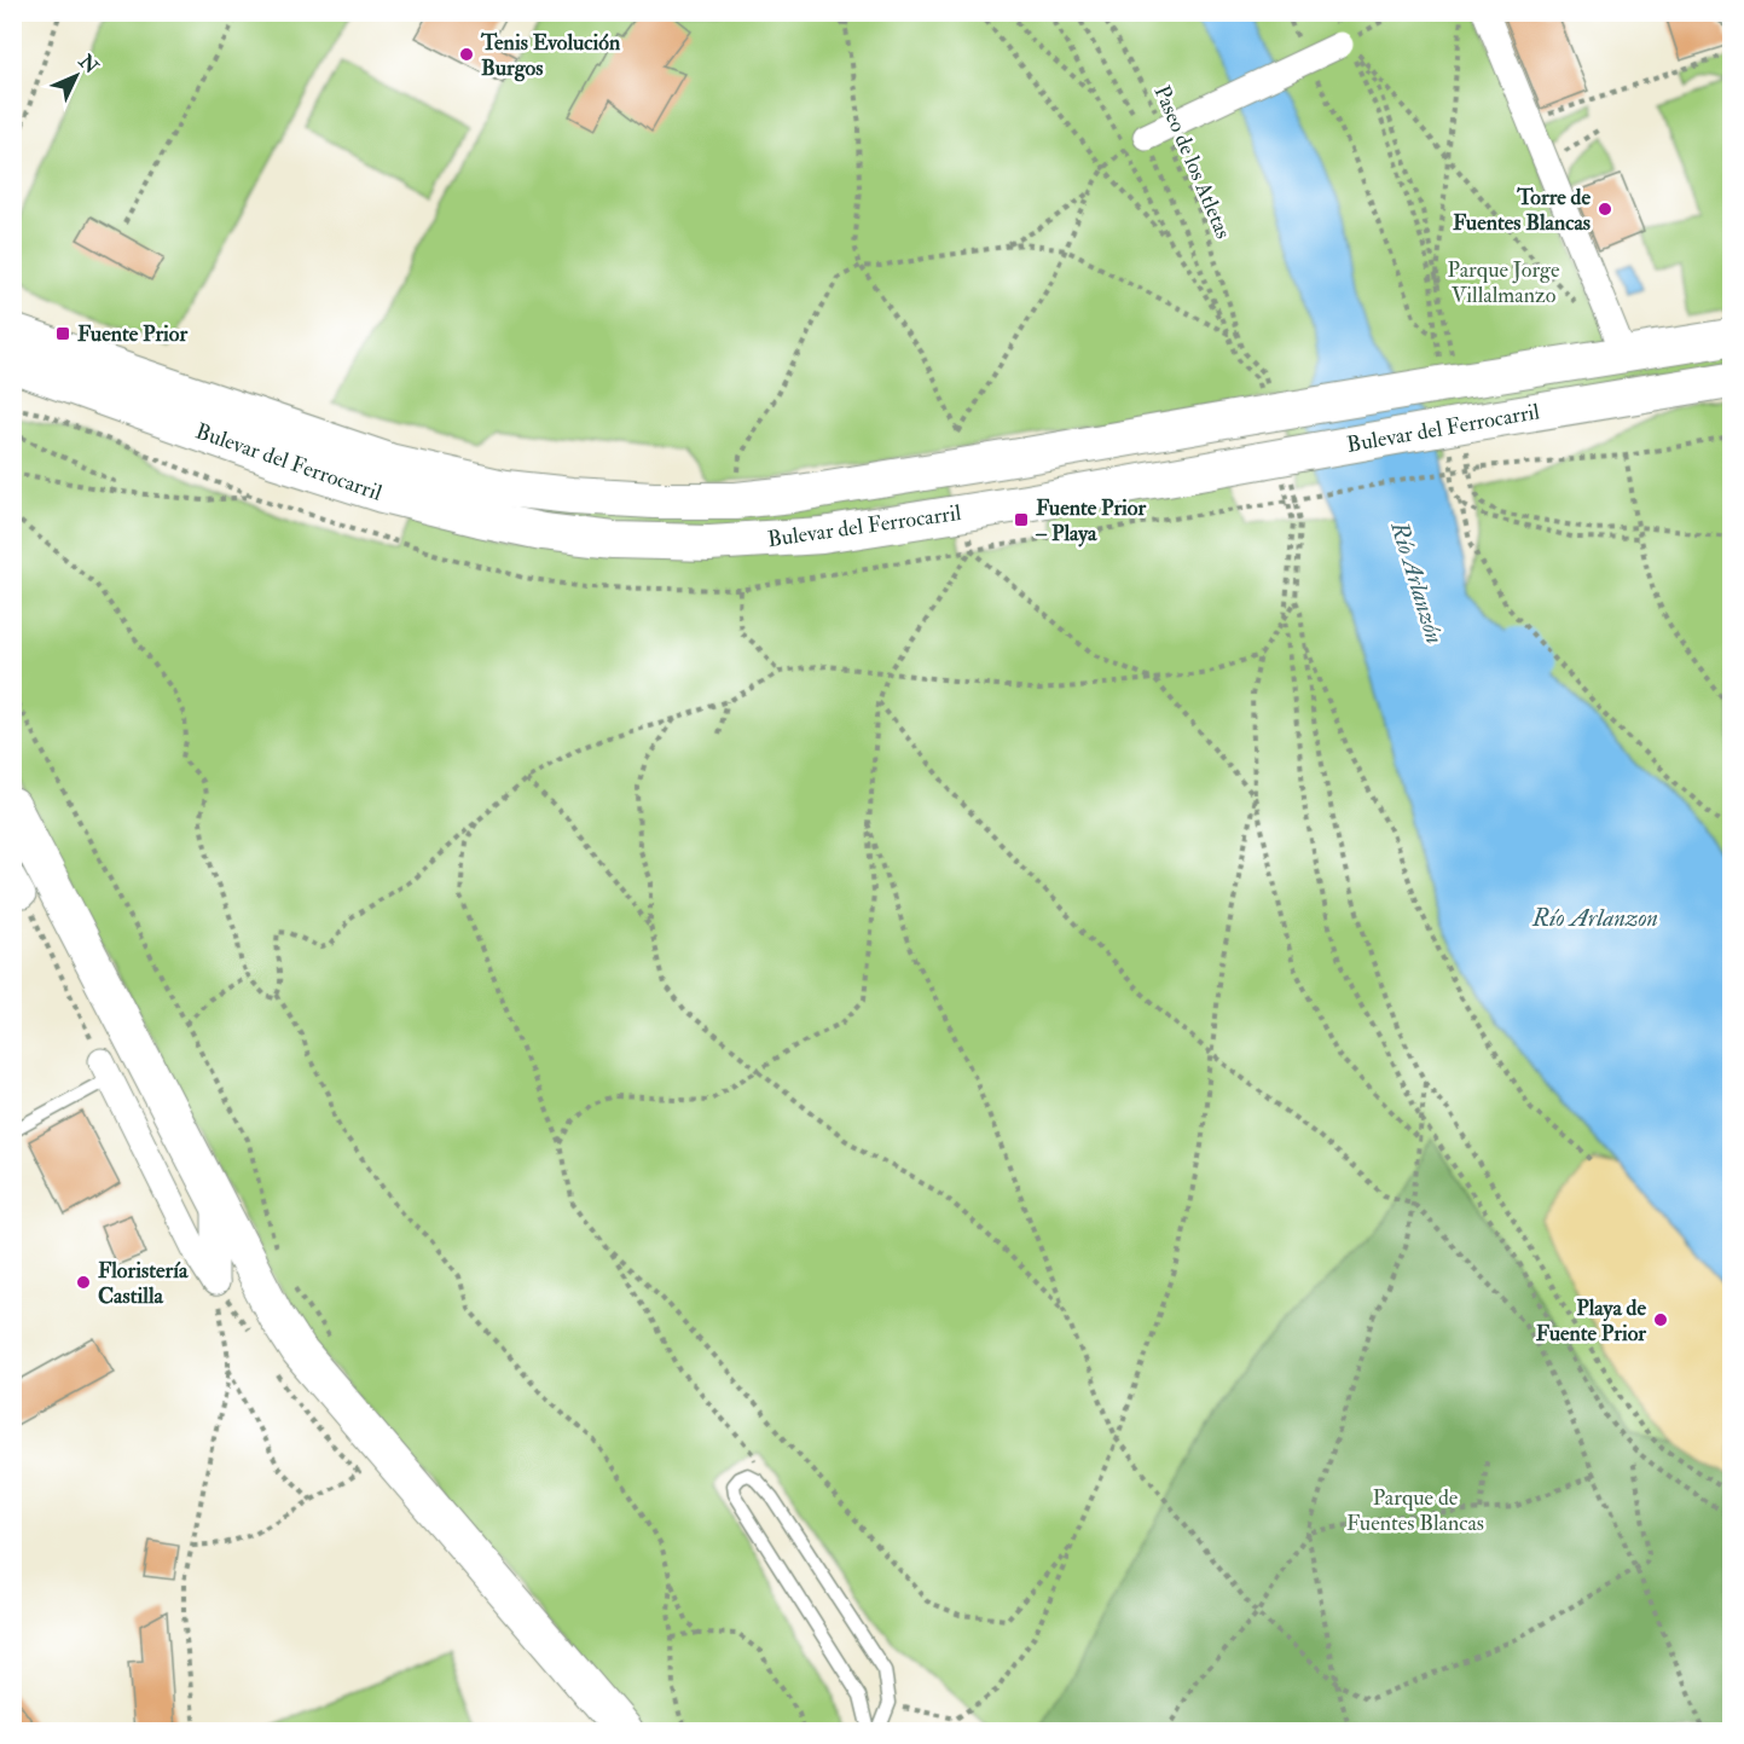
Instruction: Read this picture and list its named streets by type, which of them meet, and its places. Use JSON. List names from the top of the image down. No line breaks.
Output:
{"streets":{"main road":["Bulevar del Ferrocarril"],"path":["Paseo de los Atletas"]},"crossings":[["Paseo de los Atletas","Bulevar del Ferrocarril"]],"water":["Río Arlanzón","Río Arlanzon"],"parks":["Parque Jorge Villalmanzo","Parque de Fuentes Blancas"],"places":{"other":["Tenis Evolución Burgos","Torre de Fuentes Blancas","Floristería Castilla","Playa de Fuente Prior"],"transit":["Fuente Prior","Fuente Prior – Playa"]},"north":"top right"}
